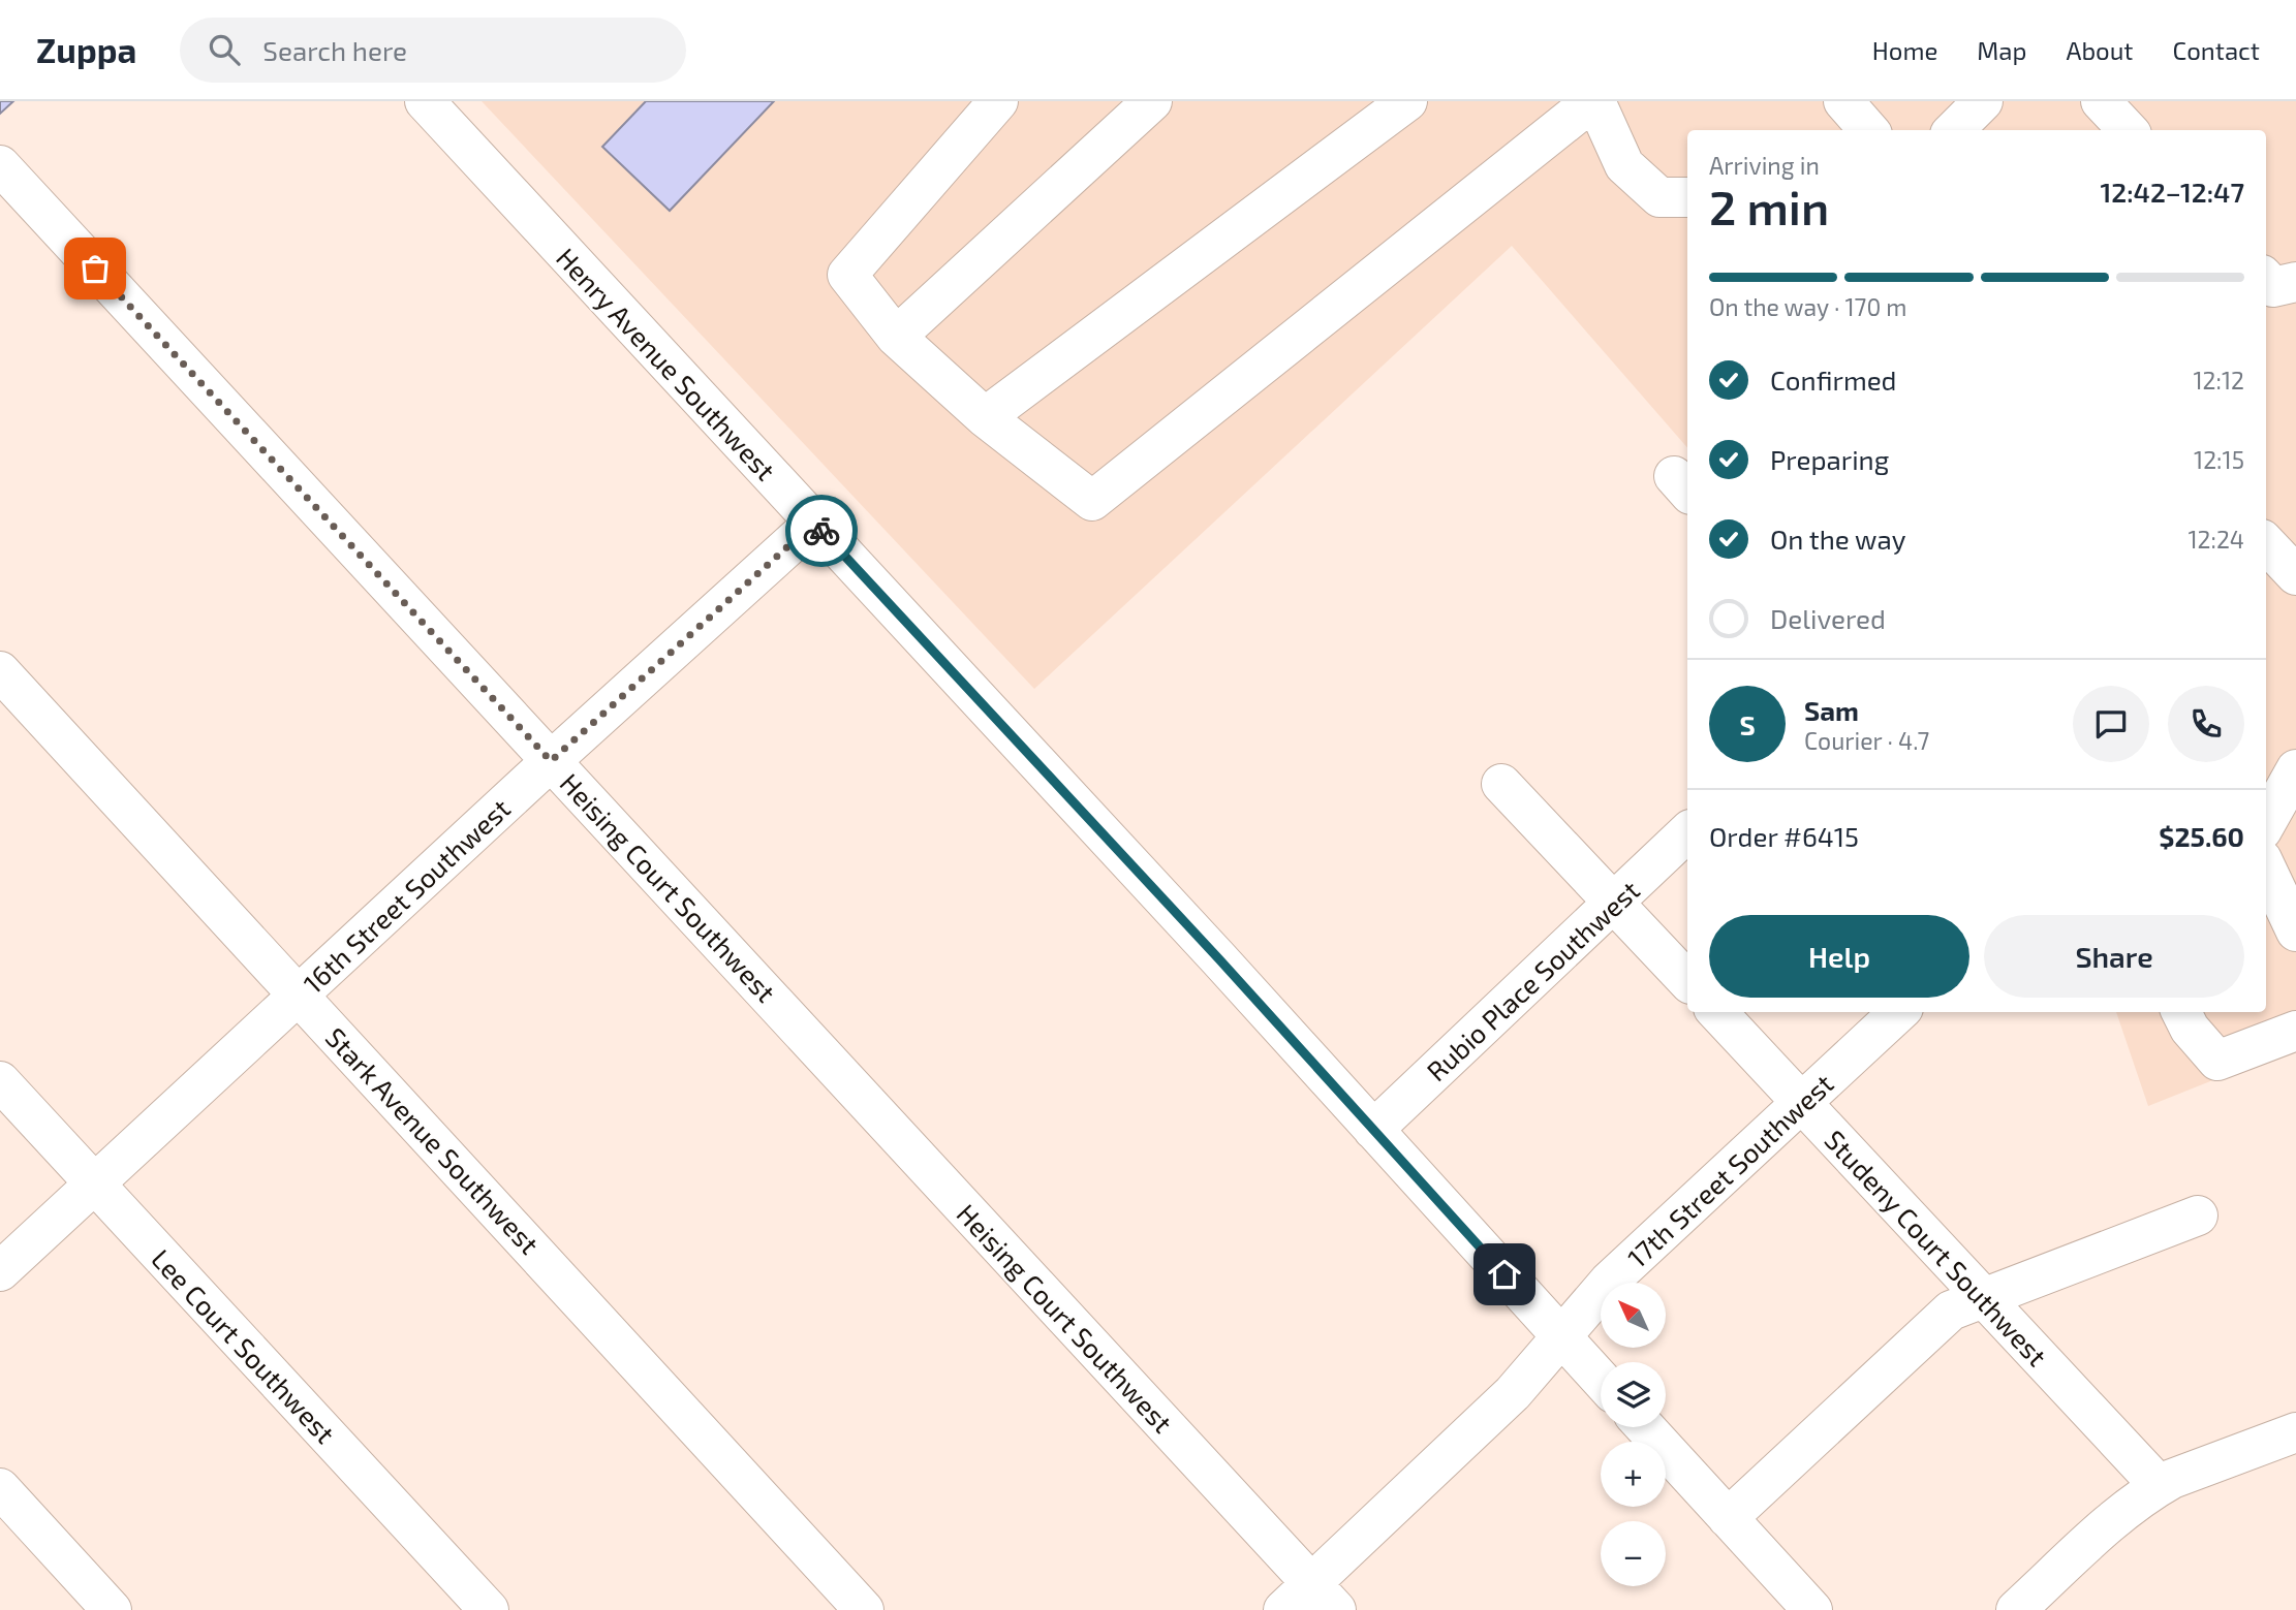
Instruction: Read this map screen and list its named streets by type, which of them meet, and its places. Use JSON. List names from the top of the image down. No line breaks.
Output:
{"streets":{"street":["Henry Avenue Southwest","Heising Court Southwest","16th Street Southwest","Rubio Place Southwest","Stark Avenue Southwest","17th Street Southwest","Studeny Court Southwest","Lee Court Southwest"]},"crossings":[["Henry Avenue Southwest","16th Street Southwest"],["Henry Avenue Southwest","Rubio Place Southwest"],["Henry Avenue Southwest","17th Street Southwest"],["Heising Court Southwest","16th Street Southwest"],["Heising Court Southwest","17th Street Southwest"],["16th Street Southwest","Stark Avenue Southwest"],["16th Street Southwest","Lee Court Southwest"],["17th Street Southwest","Studeny Court Southwest"]],"north":"top left","page":{"header":"Zuppa","search":"Search here","nav":["Home","Map","About","Contact"],"heading":["2 min","Arriving in","12:42–12:47"],"panel":["Sam","Courier · 4.7","Order #6415","$25.60"],"bar":"On the way · 170 m","list":[["Confirmed","12:12"],["Preparing","12:15"],["On the way","12:24"],"Delivered"],"round":"S","buttons":["Help","Share"],"map_buttons":["+","−"]}}
